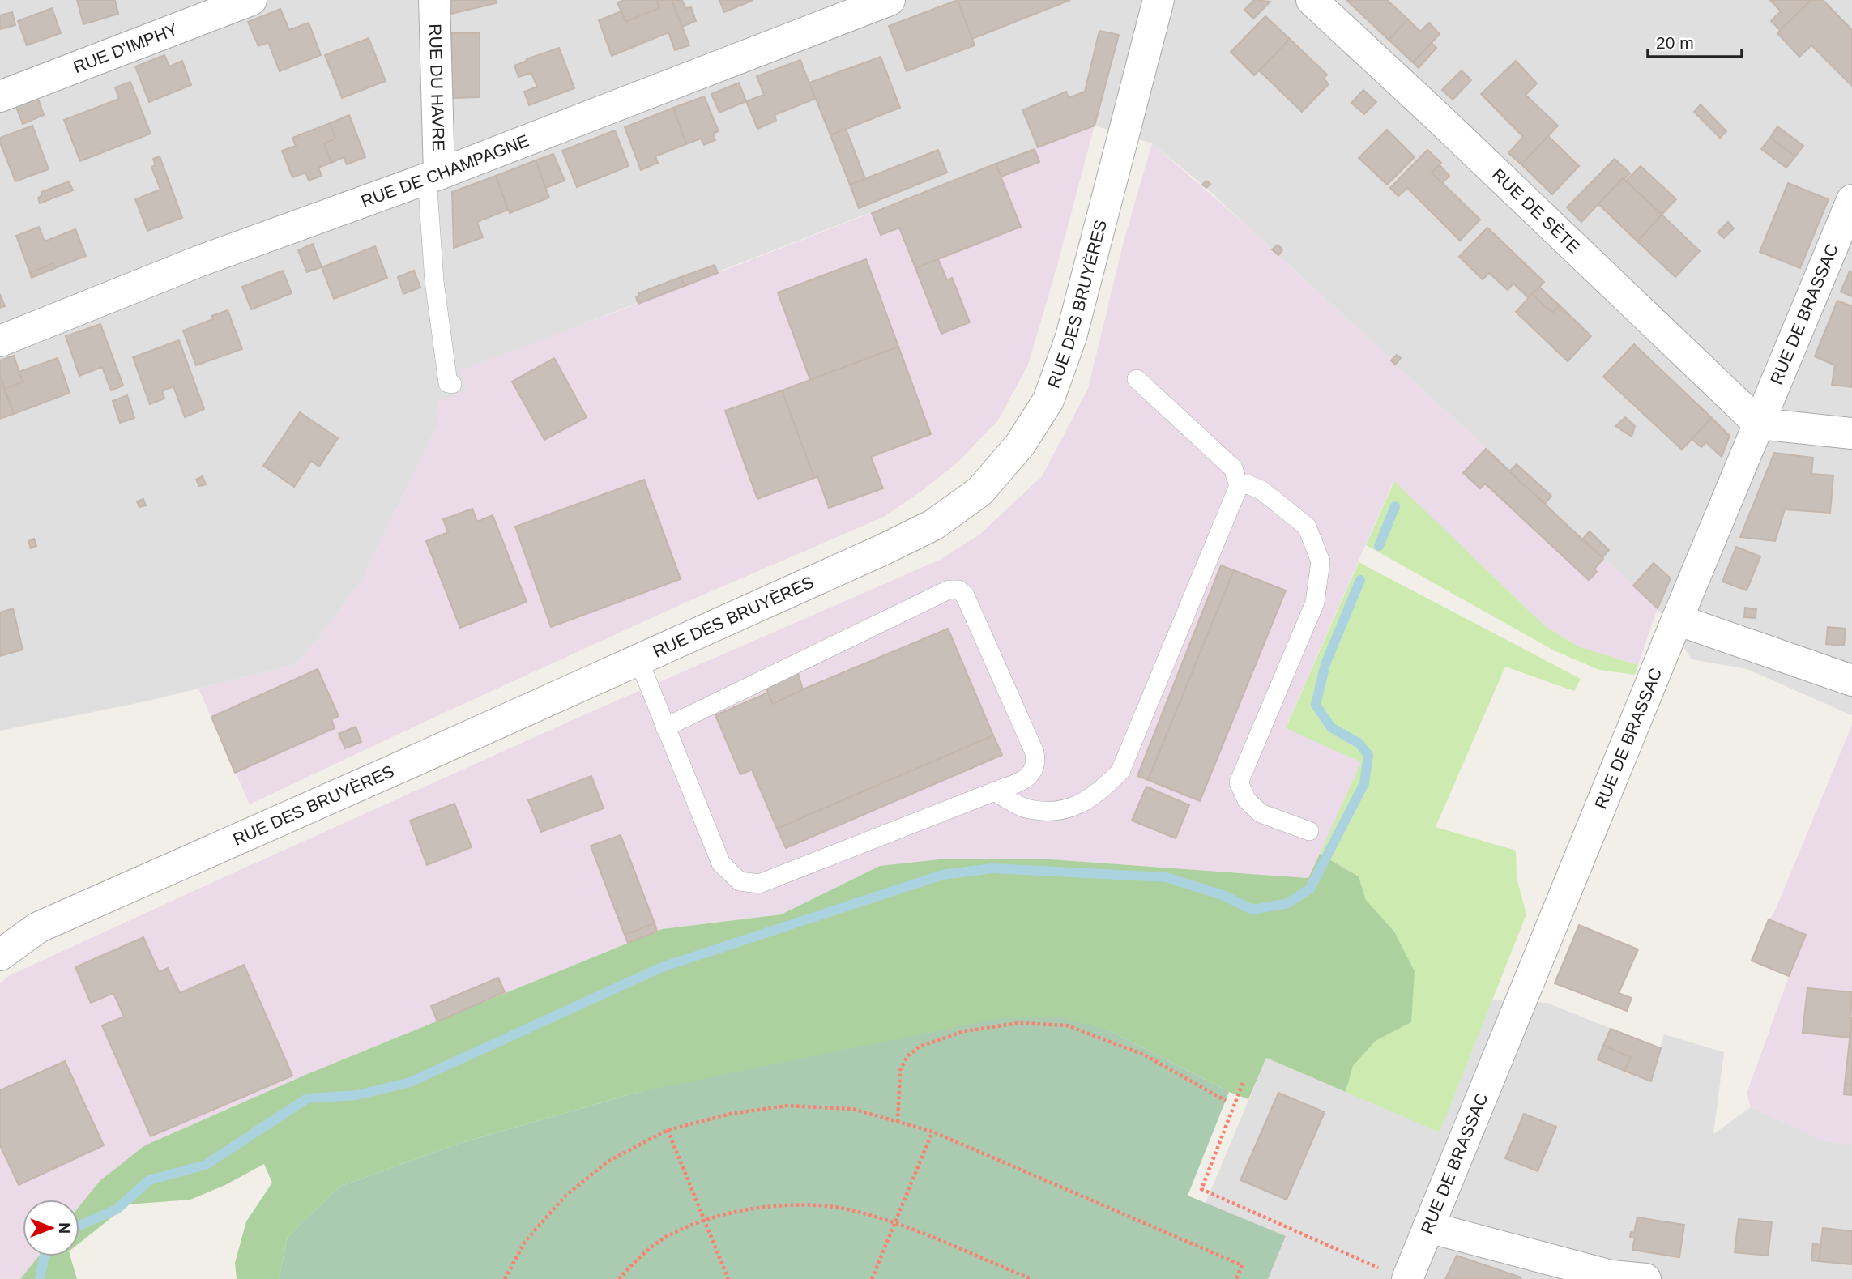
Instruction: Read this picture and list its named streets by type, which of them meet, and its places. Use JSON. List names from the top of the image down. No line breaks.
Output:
{"streets":{"street":["RUE D'IMPHY","RUE DU HAVRE","RUE DE CHAMPAGNE","RUE DE SÈTE","RUE DES BRUYÈRES","RUE DE BRASSAC"]},"crossings":[["RUE DU HAVRE","RUE DE CHAMPAGNE"],["RUE DE SÈTE","RUE DE BRASSAC"]],"scale_bar":"20 m","north":"right"}
